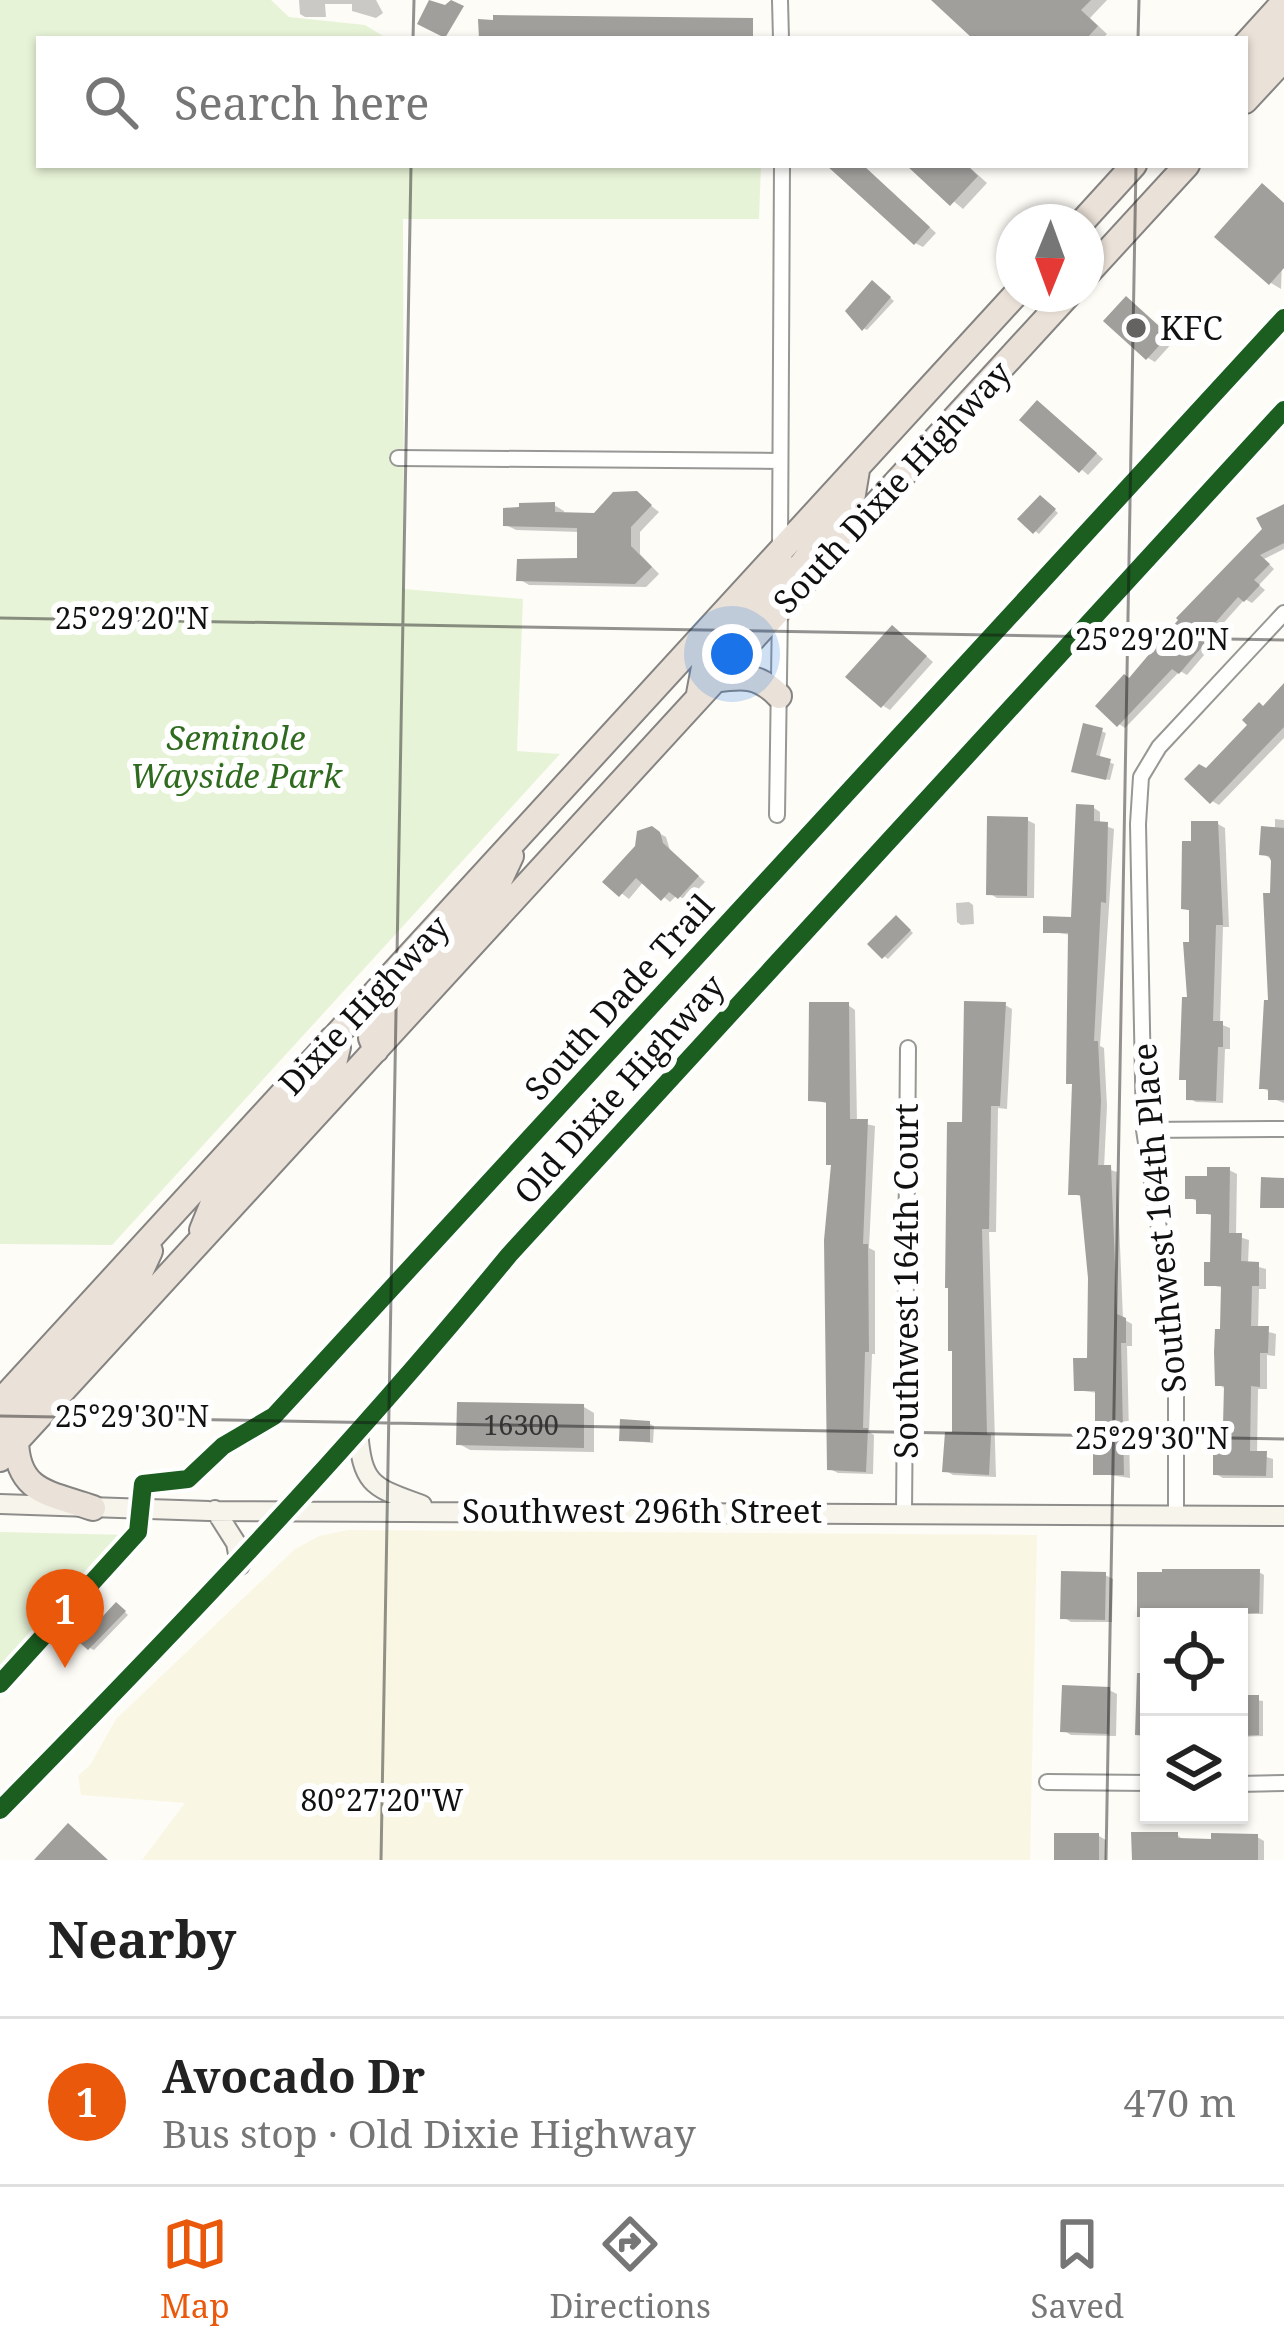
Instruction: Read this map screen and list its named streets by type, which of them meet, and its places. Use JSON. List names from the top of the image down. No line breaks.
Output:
{"streets":{"highway":["South Dixie Highway","Dixie Highway"],"street":["Old Dixie Highway","Southwest 164th Place","Southwest 164th Court","Southwest 296th Street"],"cycle path":["South Dade Trail"]},"crossings":[["South Dixie Highway","Dixie Highway"],["Old Dixie Highway","Southwest 296th Street"],["Southwest 164th Place","Southwest 296th Street"],["Southwest 164th Court","Southwest 296th Street"]],"parks":["Seminole Wayside Park"],"places":["KFC"],"house_numbers":["16300"],"north":"bottom","page":{"search":"Search here","pins":"1","heading":"Nearby","list":[{"mark":"1","name":"Avocado Dr","note":"Bus stop · Old Dixie Highway","value":"470 m"}],"nav":["Map","Directions","Saved"]},"coordinates":["25°29'20\"N","25°29'30\"N","80°27'20\"W"]}
